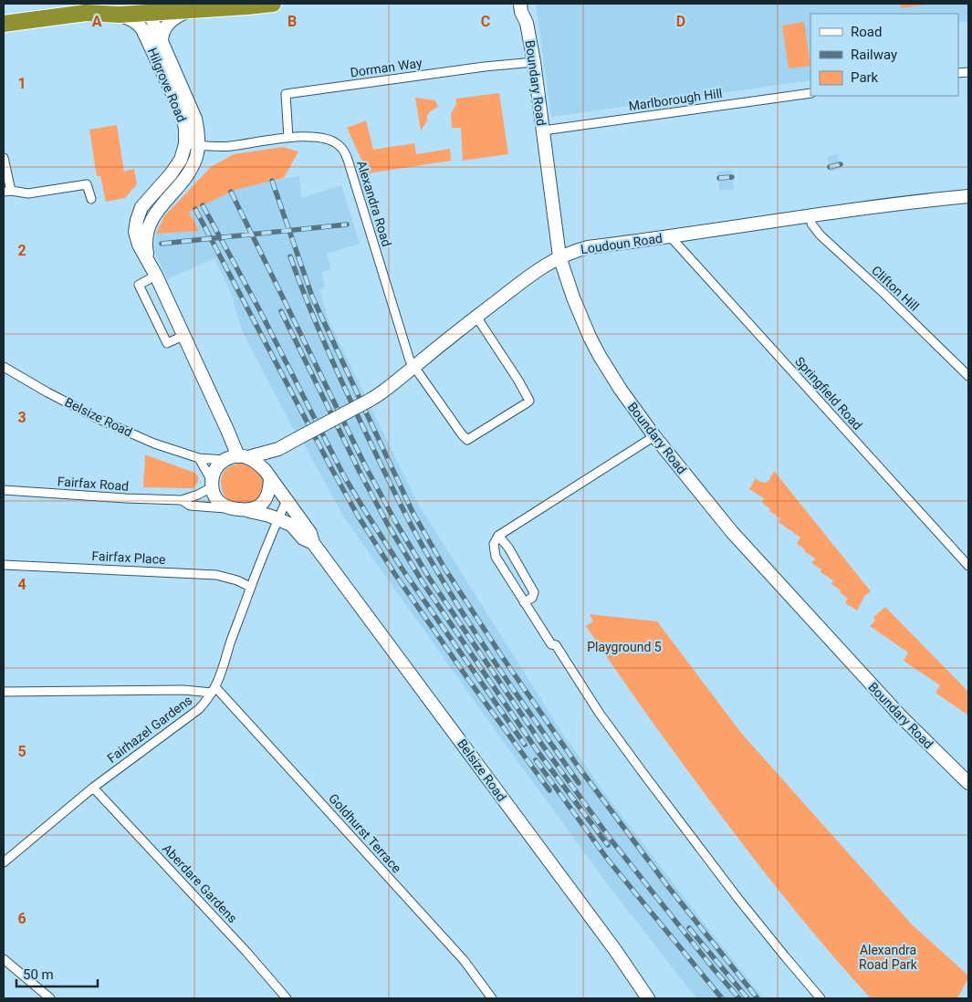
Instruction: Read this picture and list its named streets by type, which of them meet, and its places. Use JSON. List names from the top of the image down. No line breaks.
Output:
{"streets":{"street":["Dorman Way","Boundary Road","Hilgrove Road","Marlborough Hill","Alexandra Road","Loudoun Road","Clifton Hill","Springfield Road","Belsize Road","Fairfax Road","Fairfax Place","Fairhazel Gardens","Goldhurst Terrace","Aberdare Gardens"]},"crossings":[["Dorman Way","Boundary Road"],["Dorman Way","Alexandra Road"],["Boundary Road","Marlborough Hill"],["Boundary Road","Loudoun Road"],["Hilgrove Road","Alexandra Road"],["Hilgrove Road","Loudoun Road"],["Hilgrove Road","Belsize Road"],["Hilgrove Road","Fairfax Road"],["Alexandra Road","Loudoun Road"],["Loudoun Road","Clifton Hill"],["Loudoun Road","Springfield Road"],["Loudoun Road","Belsize Road"],["Loudoun Road","Fairfax Road"],["Belsize Road","Fairfax Road"],["Belsize Road","Fairhazel Gardens"],["Fairfax Place","Fairhazel Gardens"],["Fairhazel Gardens","Goldhurst Terrace"],["Fairhazel Gardens","Aberdare Gardens"]],"parks":["Playground 5","Alexandra Road Park"],"legend":["Road","Railway","Park"],"scale_bar":"50 m","grid":{"columns":["A","B","C","D"],"rows":["1","2","3","4","5","6"]}}
